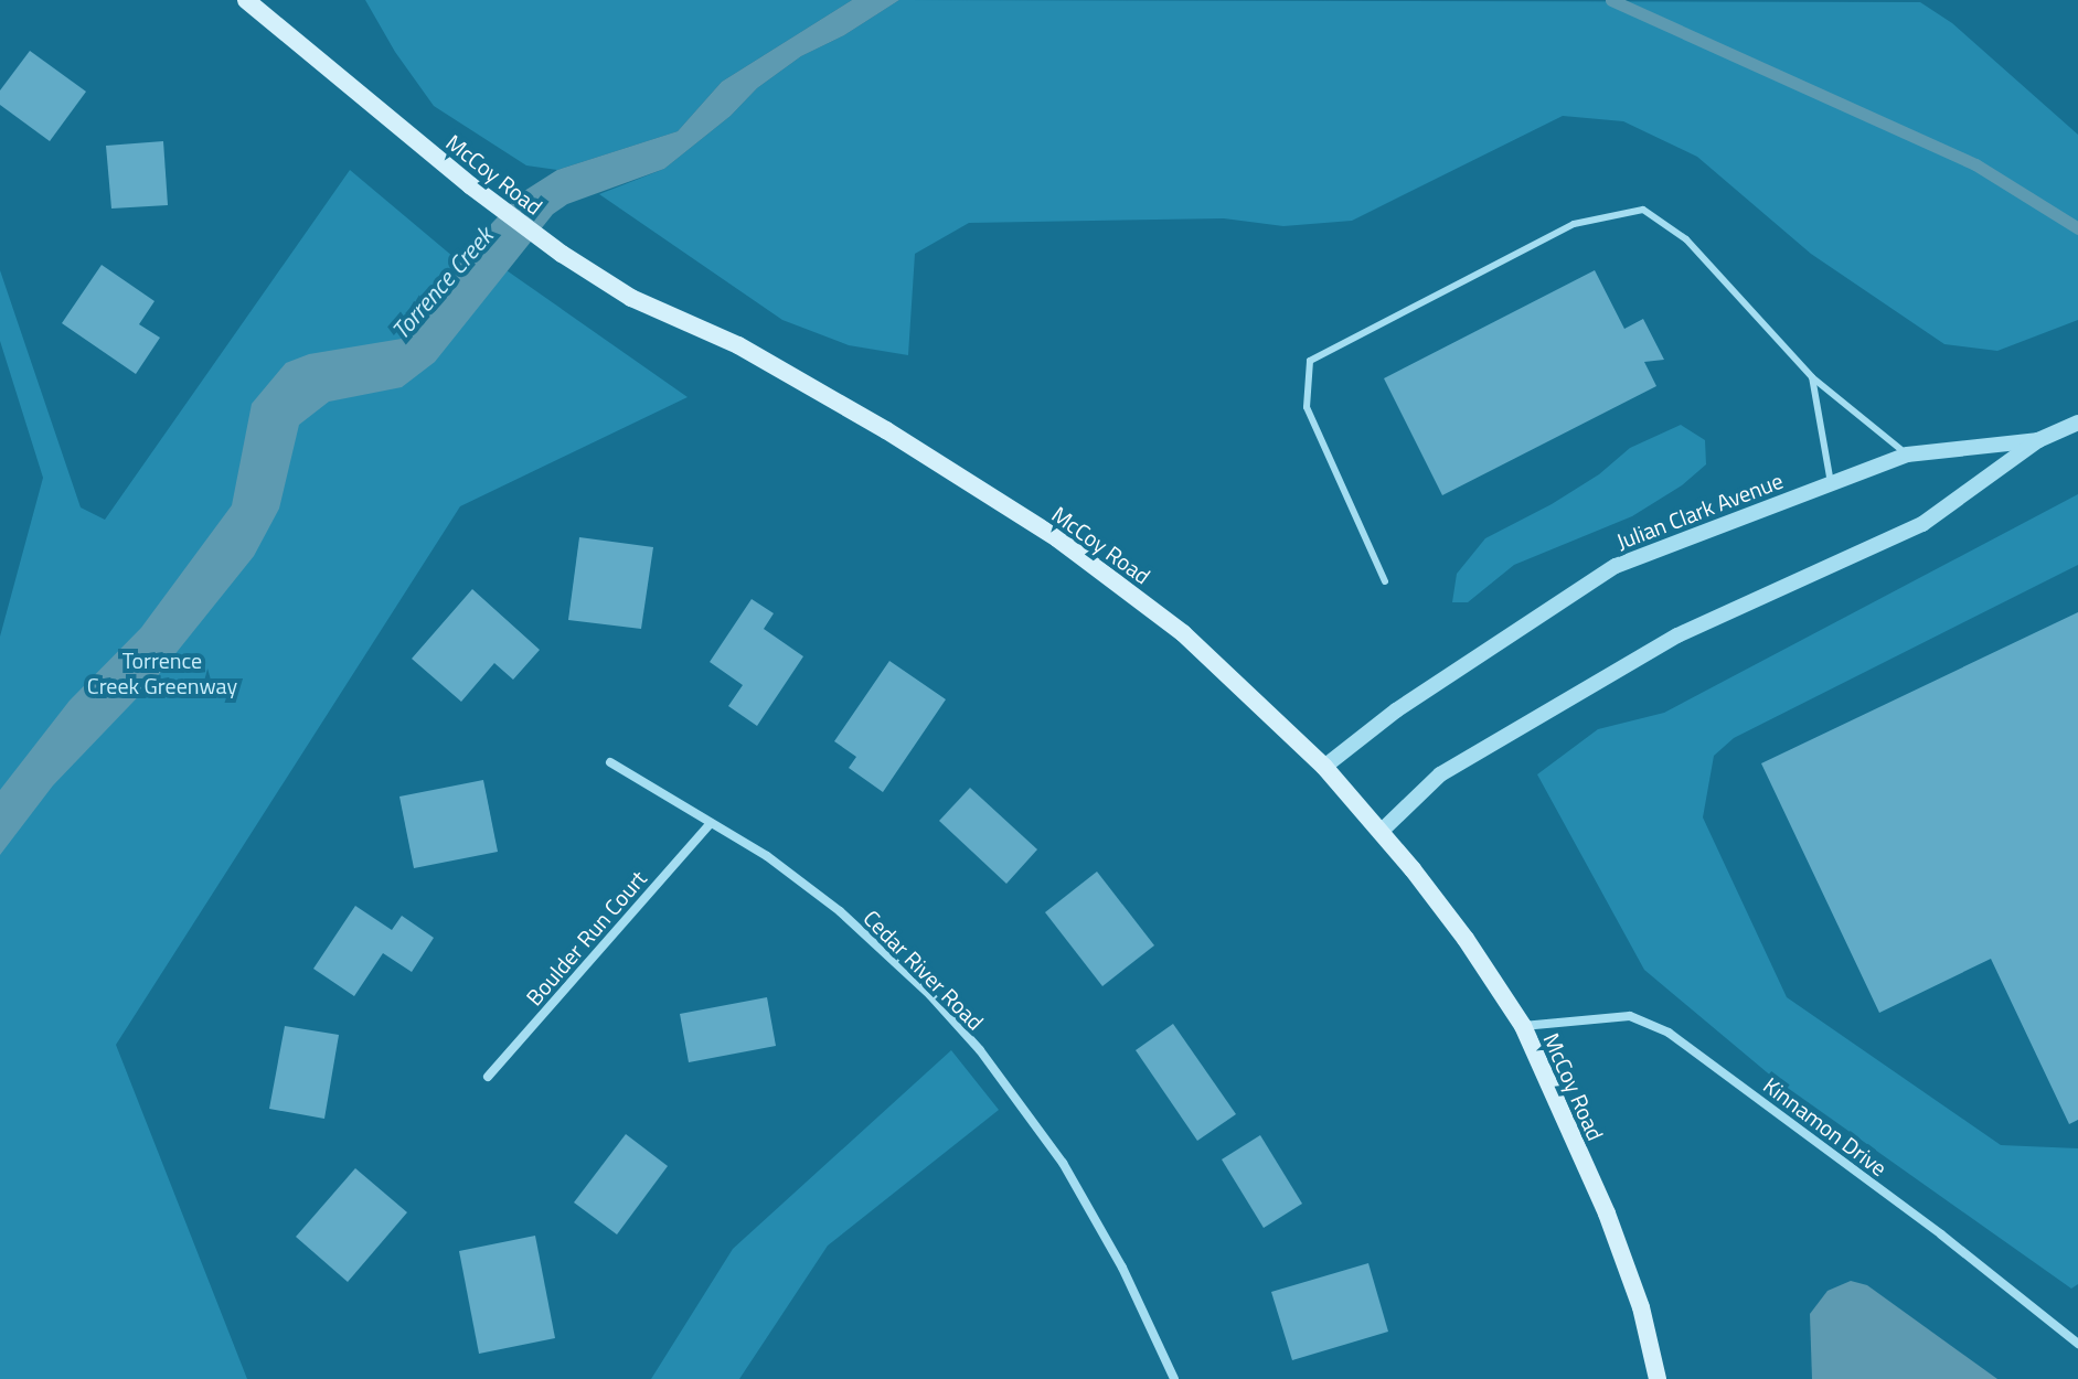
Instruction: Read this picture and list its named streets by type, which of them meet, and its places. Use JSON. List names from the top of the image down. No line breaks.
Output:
{"streets":{"main road":["McCoy Road"],"street":["Julian Clark Avenue","Boulder Run Court","Cedar River Road","Kinnamon Drive"]},"crossings":[["McCoy Road","Julian Clark Avenue"],["McCoy Road","Kinnamon Drive"],["Boulder Run Court","Cedar River Road"]],"water":["Torrence Creek"],"parks":["Torrence Creek Greenway"]}
